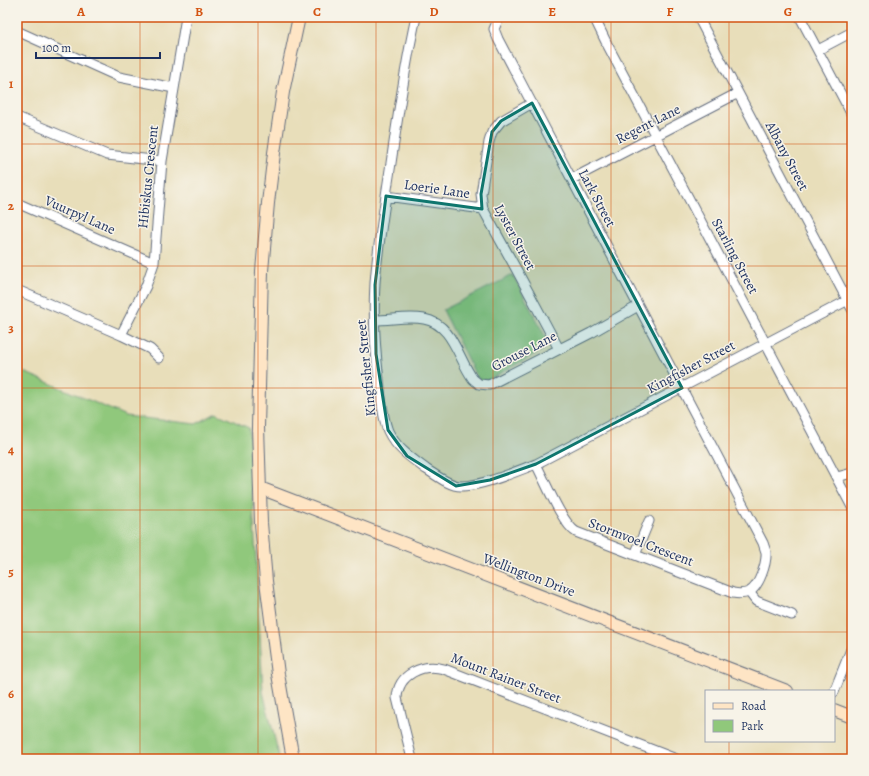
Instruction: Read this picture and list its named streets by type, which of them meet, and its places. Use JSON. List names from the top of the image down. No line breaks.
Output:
{"streets":{"main road":["Wellington Drive"],"street":["Regent Lane","Albany Street","Hibiskus Crescent","Loerie Lane","Lark Street","Vuurpyl Lane","Lyster Street","Starling Street","Grouse Lane","Kingfisher Street","Stormvoel Crescent","Mount Rainer Street"]},"crossings":[["Regent Lane","Albany Street"],["Regent Lane","Lark Street"],["Regent Lane","Starling Street"],["Albany Street","Kingfisher Street"],["Hibiskus Crescent","Vuurpyl Lane"],["Loerie Lane","Lyster Street"],["Loerie Lane","Kingfisher Street"],["Lark Street","Lyster Street"],["Lark Street","Grouse Lane"],["Lark Street","Kingfisher Street"],["Lyster Street","Grouse Lane"],["Starling Street","Kingfisher Street"],["Grouse Lane","Kingfisher Street"],["Kingfisher Street","Stormvoel Crescent"]],"legend":["Road","Park"],"scale_bar":"100 m","grid":{"columns":["A","B","C","D","E","F","G"],"rows":["1","2","3","4","5","6"]}}
